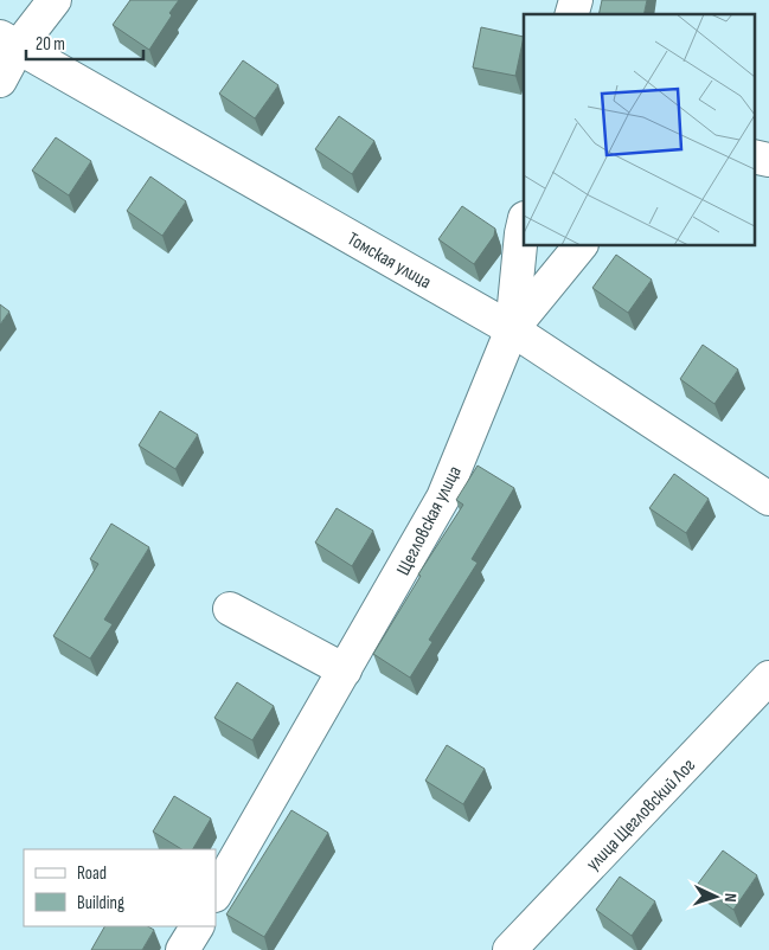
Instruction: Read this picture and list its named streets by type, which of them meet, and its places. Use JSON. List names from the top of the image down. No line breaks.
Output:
{"streets":{"street":["Томская улица","Щегловская улица","улица Щегловский Лог"]},"crossings":[["Томская улица","Щегловская улица"]],"legend":["Road","Building"],"scale_bar":"20 m","north":"right"}
